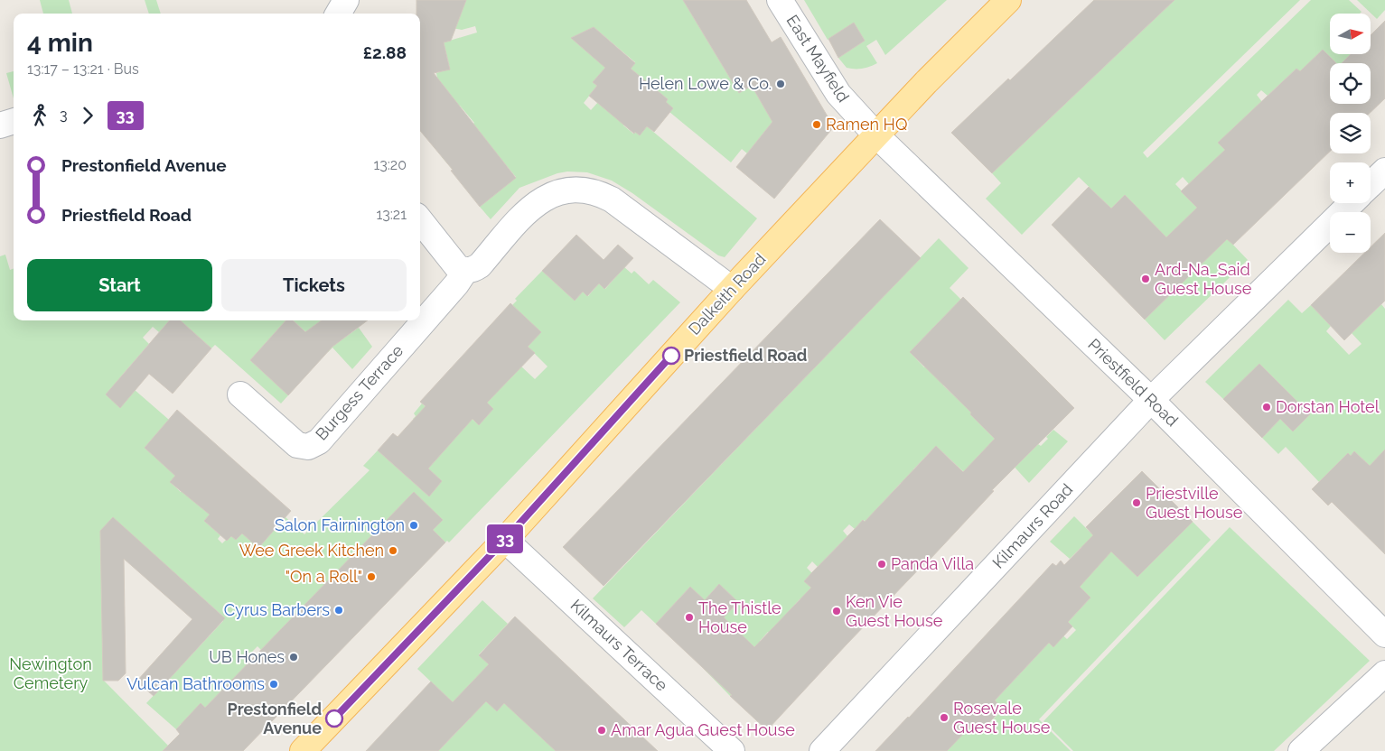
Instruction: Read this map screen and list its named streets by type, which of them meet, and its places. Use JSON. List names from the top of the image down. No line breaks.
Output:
{"streets":{"main road":["Dalkeith Road"],"street":["East Mayfield","Priestfield Road","Burgess Terrace","Kilmaurs Road","Kilmaurs Terrace"]},"crossings":[["East Mayfield","Dalkeith Road"],["East Mayfield","Priestfield Road"],["Dalkeith Road","Priestfield Road"],["Dalkeith Road","Kilmaurs Terrace"],["Priestfield Road","Kilmaurs Road"]],"parks":["Newington Cemetery"],"places":["Helen Lowe & Co.","Ramen HQ","Ard-Na_Said Guest House","Priestfield Road","Dorstan Hotel","Priestville Guest House","Salon Fairnington","Wee Greek Kitchen","Panda Villa","\"On a Roll\"","Cyrus Barbers","Ken Vie Guest House","The Thistle House","UB Hones","Vulcan Bathrooms","Rosevale Guest House","Prestonfield Avenue","Amar Agua Guest House"],"lines":["bus line 33"],"north":"right","page":{"on_map":"33","map_buttons":["+","−"],"heading":["4 min","13:17 – 13:21 · Bus","£2.88"],"legs":["3","33"],"list":[{"name":"Prestonfield Avenue","value":"13:20"},{"name":"Priestfield Road","value":"13:21"}],"buttons":["Start","Tickets"]}}
